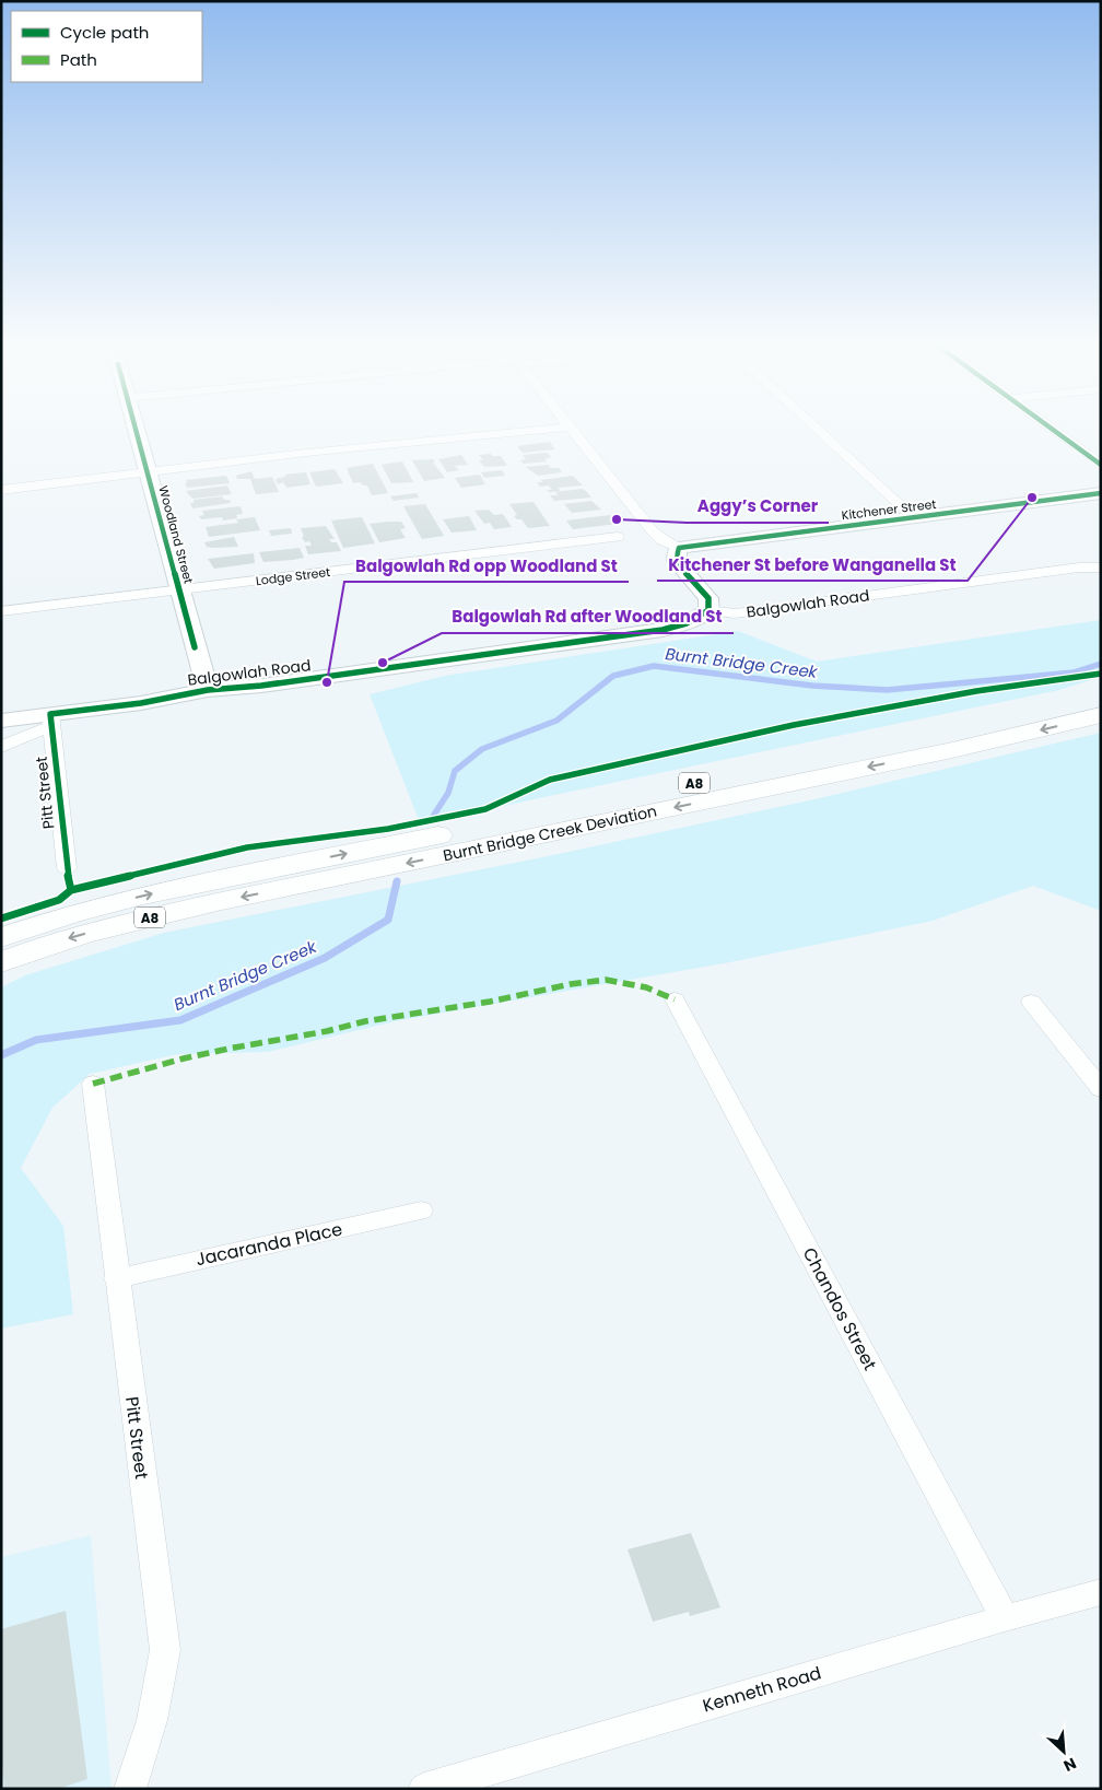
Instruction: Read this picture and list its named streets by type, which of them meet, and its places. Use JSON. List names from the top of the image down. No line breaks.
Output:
{"streets":{"highway":["A8","Burnt Bridge Creek Deviation"],"street":["Kitchener Street","Woodland Street","Lodge Street","Balgowlah Road","Pitt Street","Jacaranda Place","Chandos Street","Kenneth Road"]},"crossings":[["Woodland Street","Lodge Street"],["Woodland Street","Balgowlah Road"],["Balgowlah Road","Pitt Street"],["Pitt Street","Jacaranda Place"],["Chandos Street","Kenneth Road"]],"water":["Burnt Bridge Creek"],"places":["Kitchener St before Wanganella St","Aggy’s Corner","Balgowlah Rd after Woodland St","Balgowlah Rd opp Woodland St"],"legend":["Cycle path","Path"],"north":"bottom right"}
